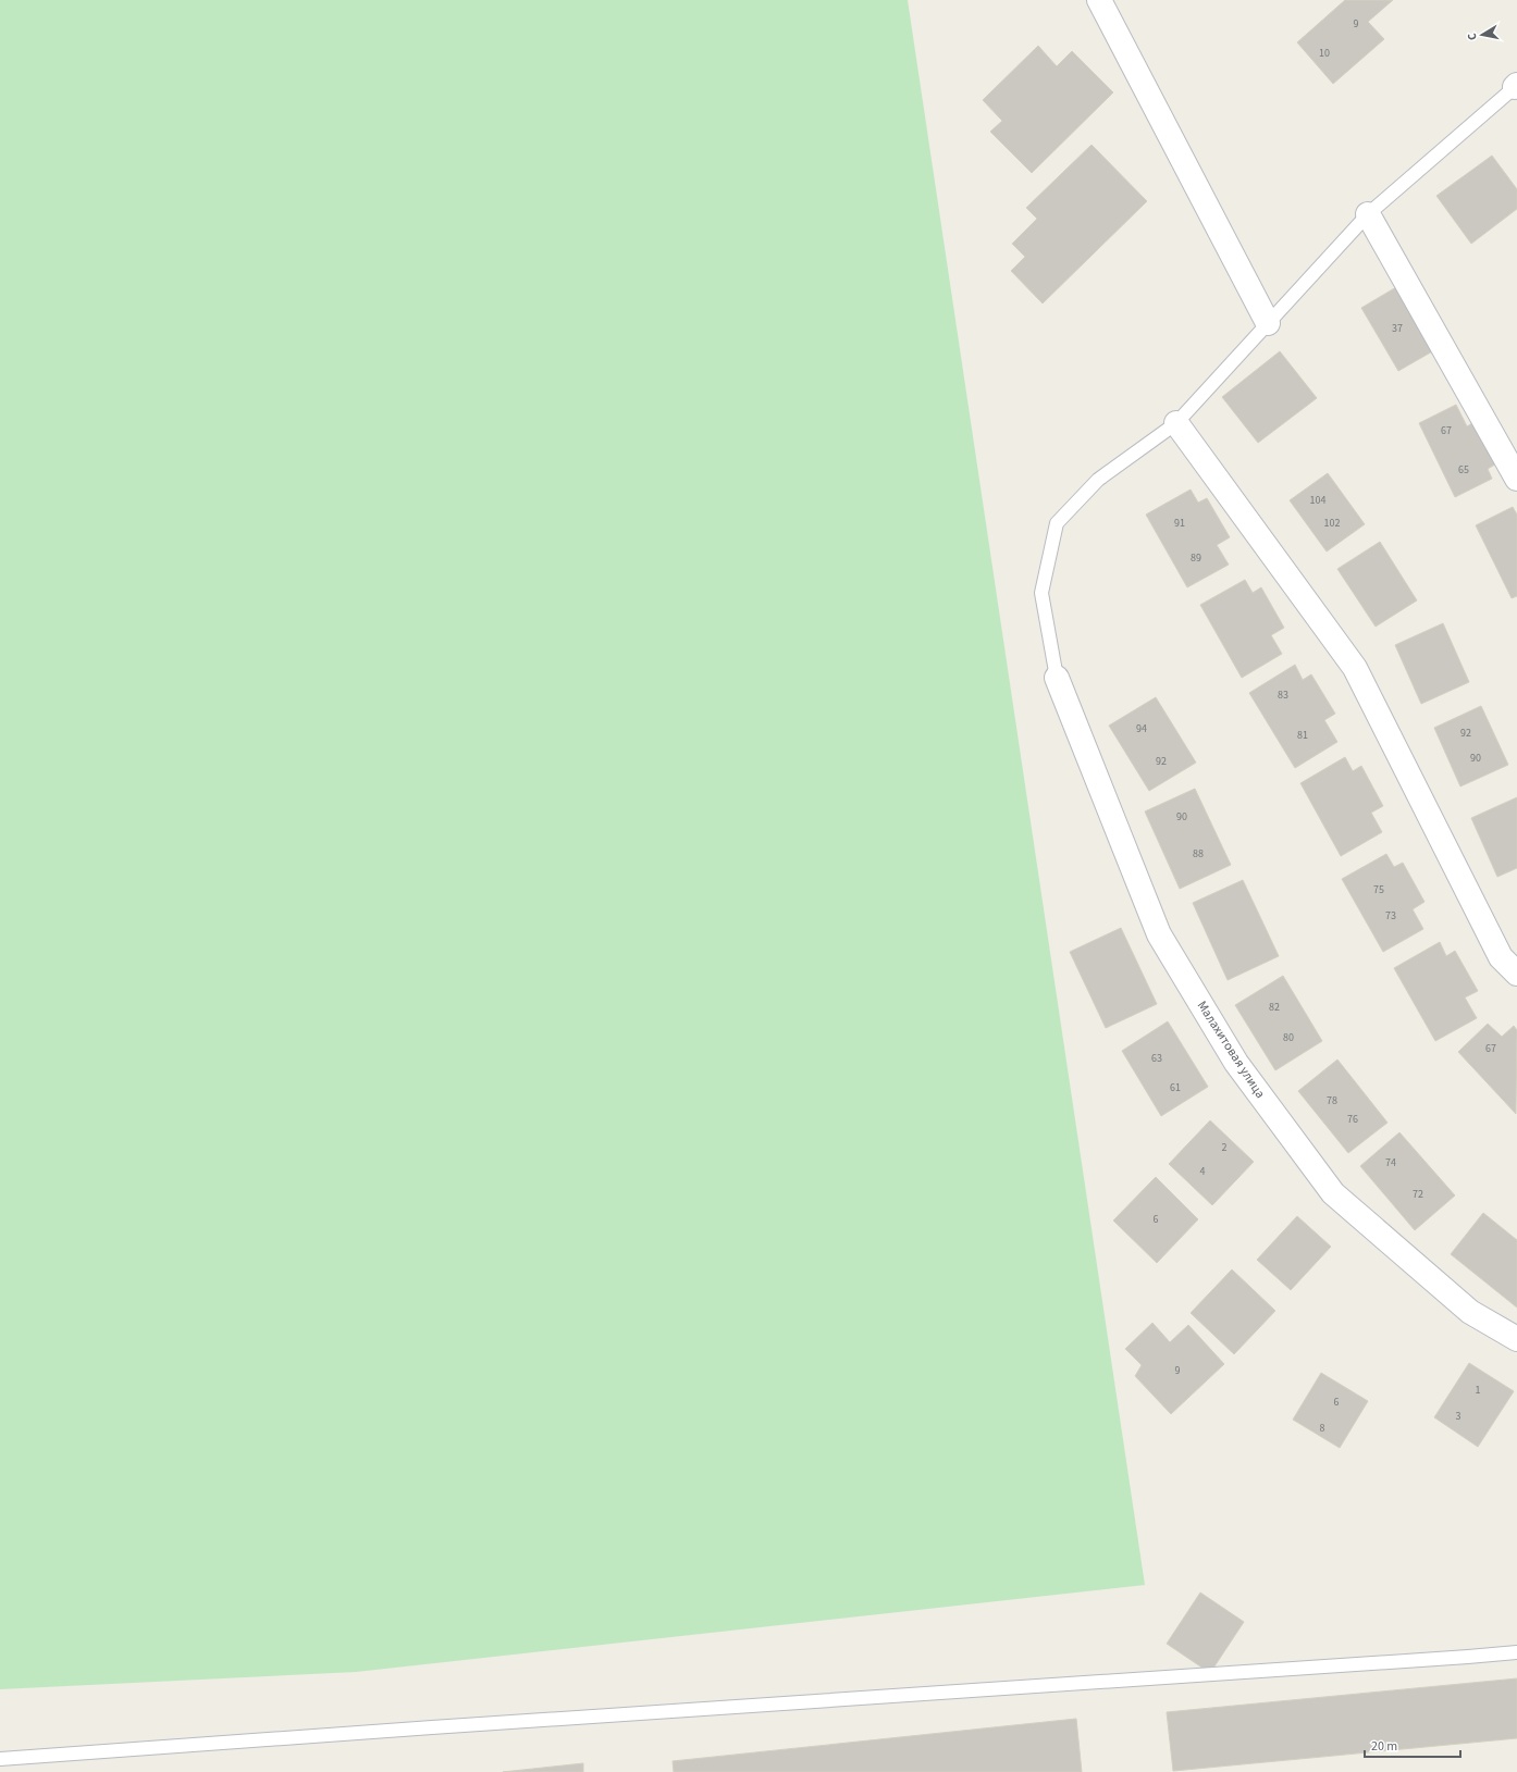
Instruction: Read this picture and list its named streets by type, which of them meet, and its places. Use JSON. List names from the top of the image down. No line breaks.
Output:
{"streets":{"street":["Малахитовая улица"]},"house_numbers":["9","10","37","67","65","104","91","102","89","83","94","92","81","90","92","90","88","75","73","82","80","67","63","61","78","76","2","74","4","72","6","9","1","6","3","8"],"scale_bar":"20 m","north":"left"}
